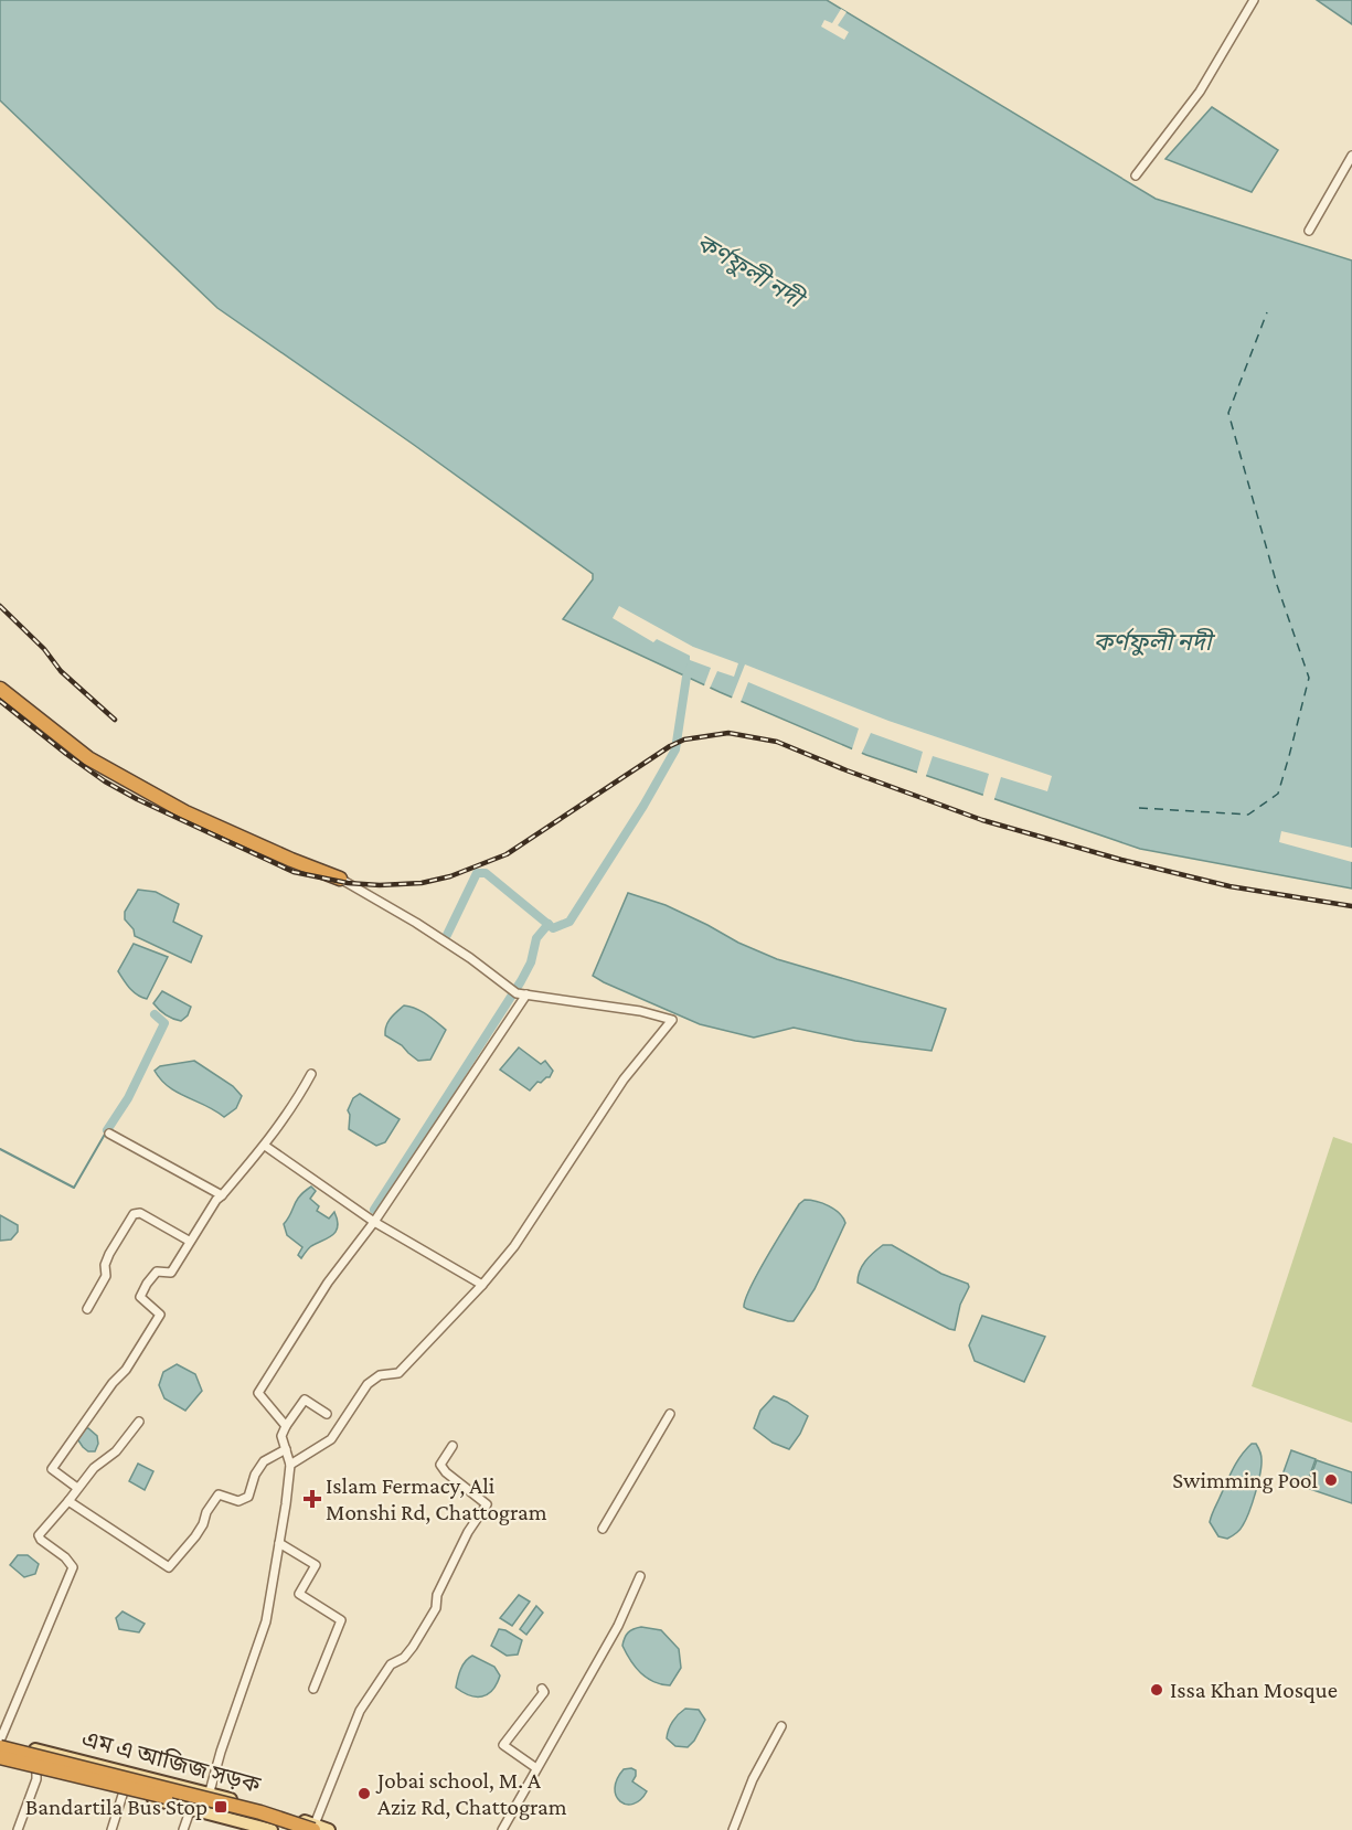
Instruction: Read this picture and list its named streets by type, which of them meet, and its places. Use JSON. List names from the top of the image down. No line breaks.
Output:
{"streets":{"main road":["এম এ আজিজ সড়ক"]},"water":["কর্ণফুলী নদী"],"places":{"other":["Swimming Pool","Issa Khan Mosque","Jobai school, M. A Aziz Rd, Chattogram"],"health":["Islam Fermacy, Ali Monshi Rd, Chattogram"],"transit":["Bandartila Bus Stop"]}}
